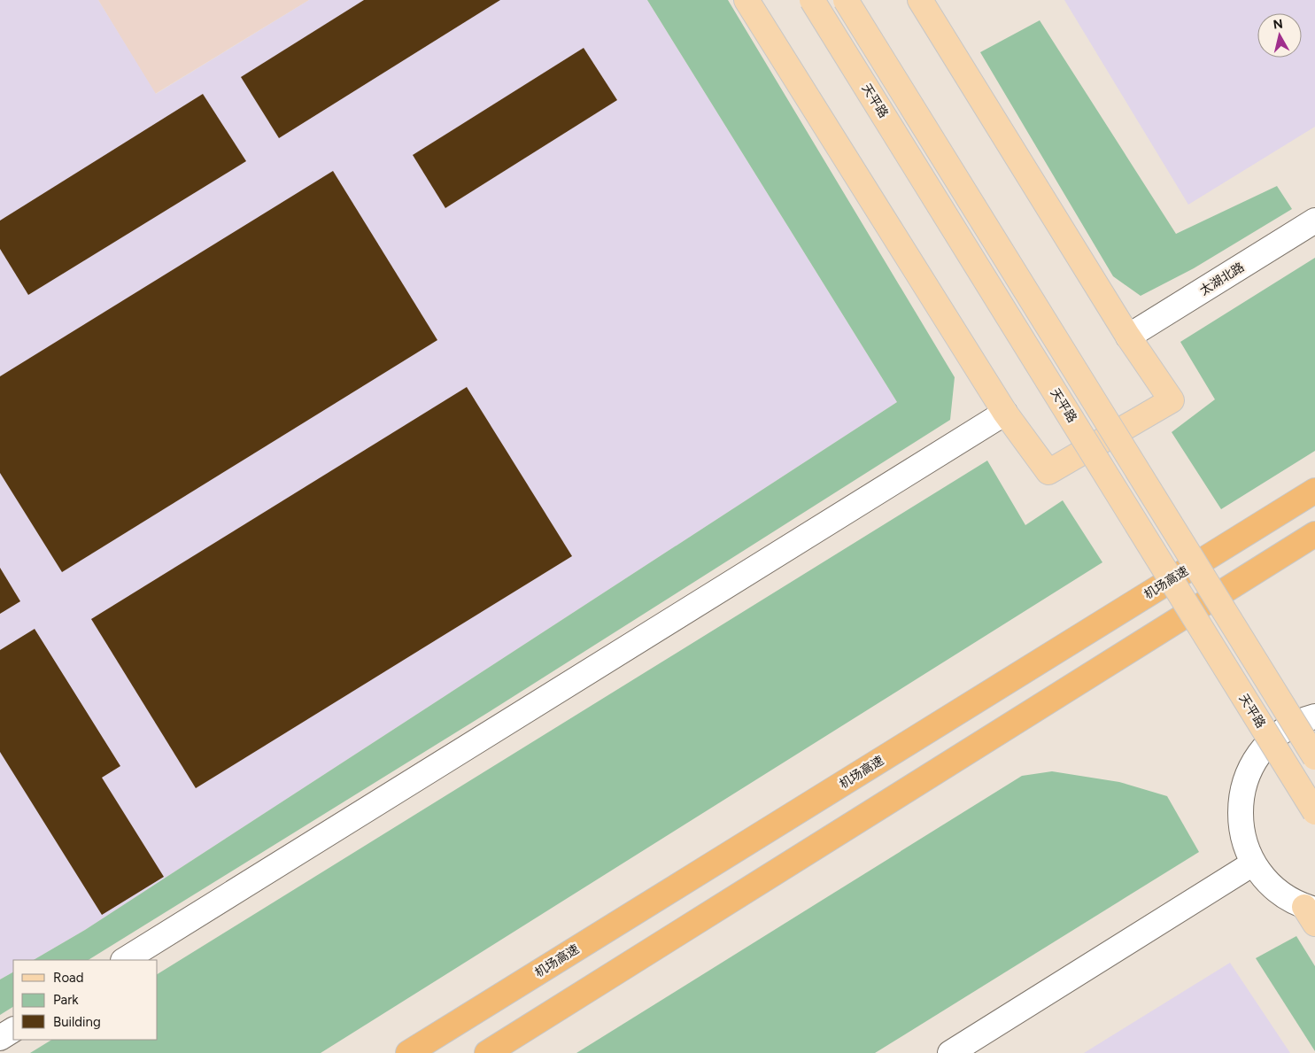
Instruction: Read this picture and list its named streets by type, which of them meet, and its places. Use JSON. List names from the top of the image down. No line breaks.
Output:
{"streets":{"highway":["机场高速"],"main road":["天平路"],"street":["太湖北路"]},"legend":["Road","Park","Building"],"north":"top"}
